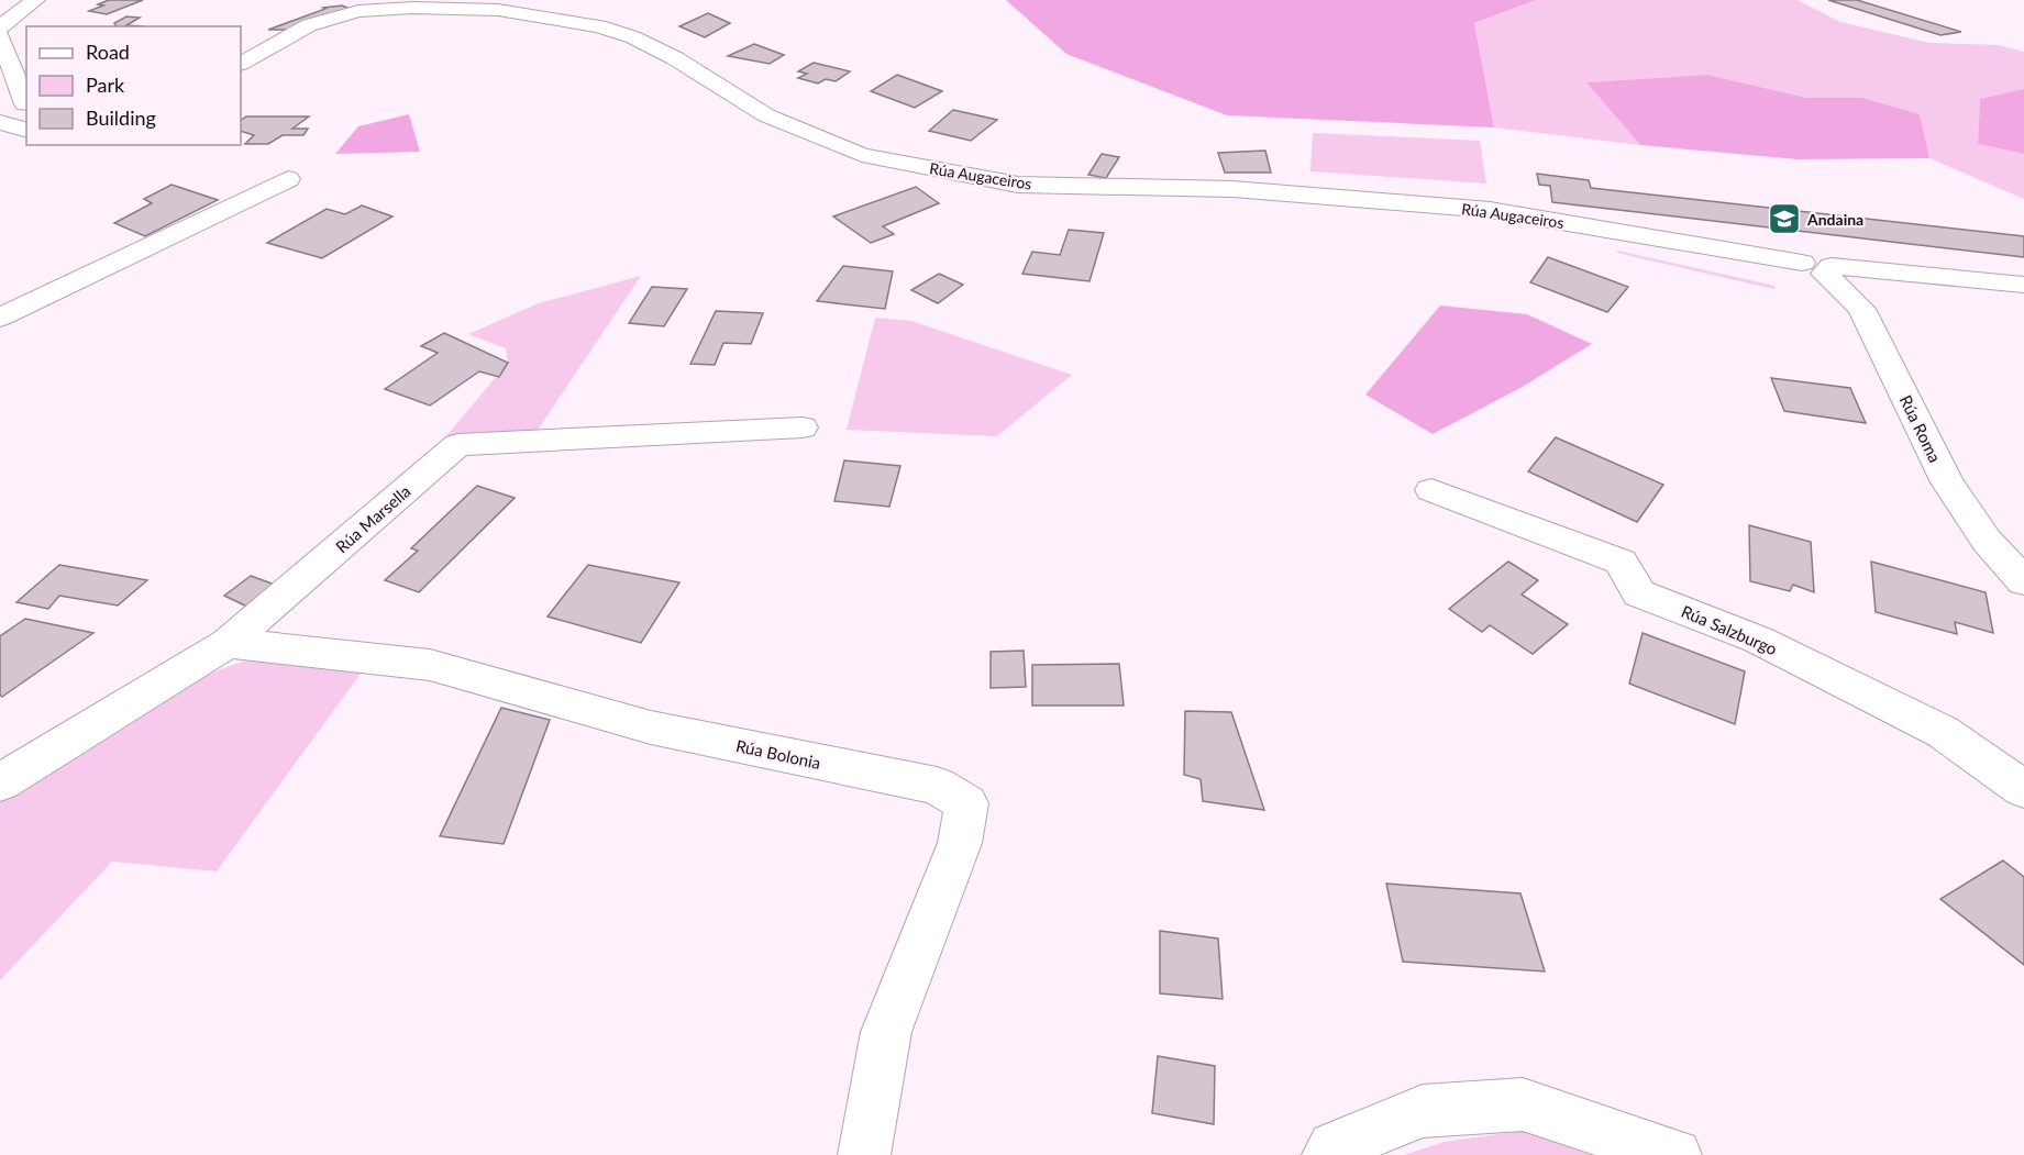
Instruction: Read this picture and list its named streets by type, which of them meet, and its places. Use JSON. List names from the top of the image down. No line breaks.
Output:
{"streets":{"street":["Rúa Augaceiros","Rúa Roma","Rúa Marsella","Rúa Salzburgo","Rúa Bolonia"]},"crossings":[["Rúa Augaceiros","Rúa Roma"],["Rúa Marsella","Rúa Bolonia"]],"places":{"school or university":["Andaina"]},"legend":["Road","Park","Building"]}
